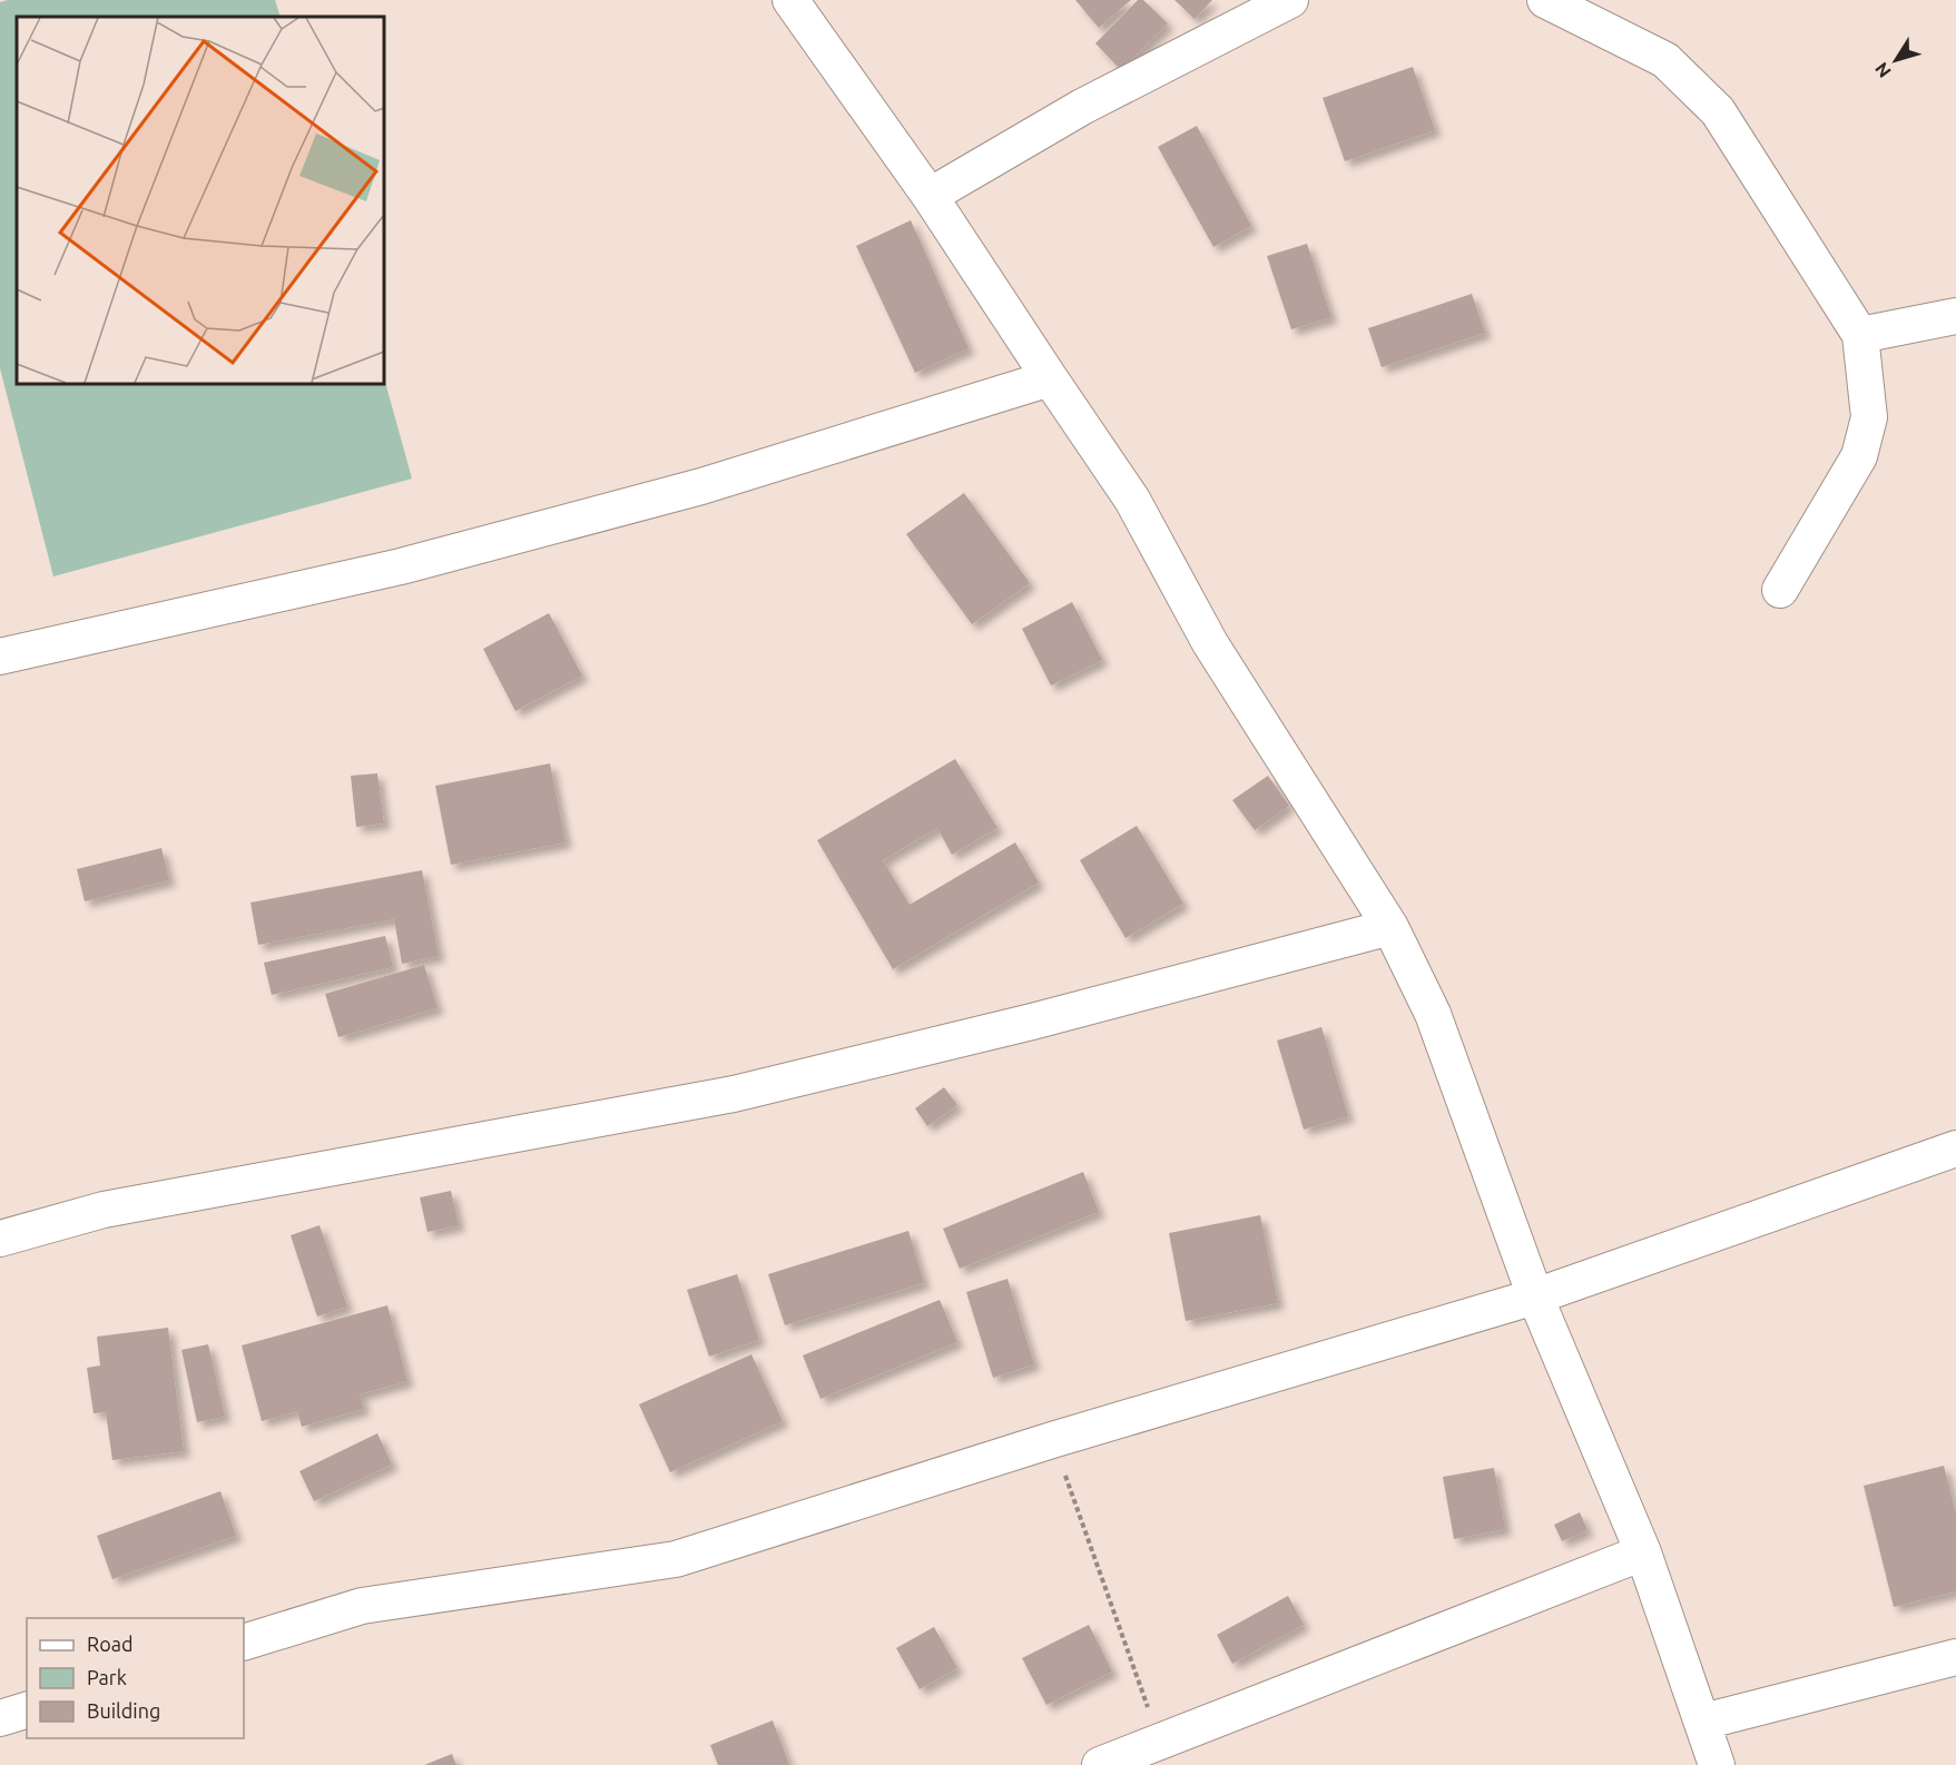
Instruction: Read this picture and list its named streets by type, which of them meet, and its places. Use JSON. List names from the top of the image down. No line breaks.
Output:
{"legend":["Road","Park","Building"],"north":"bottom left"}
